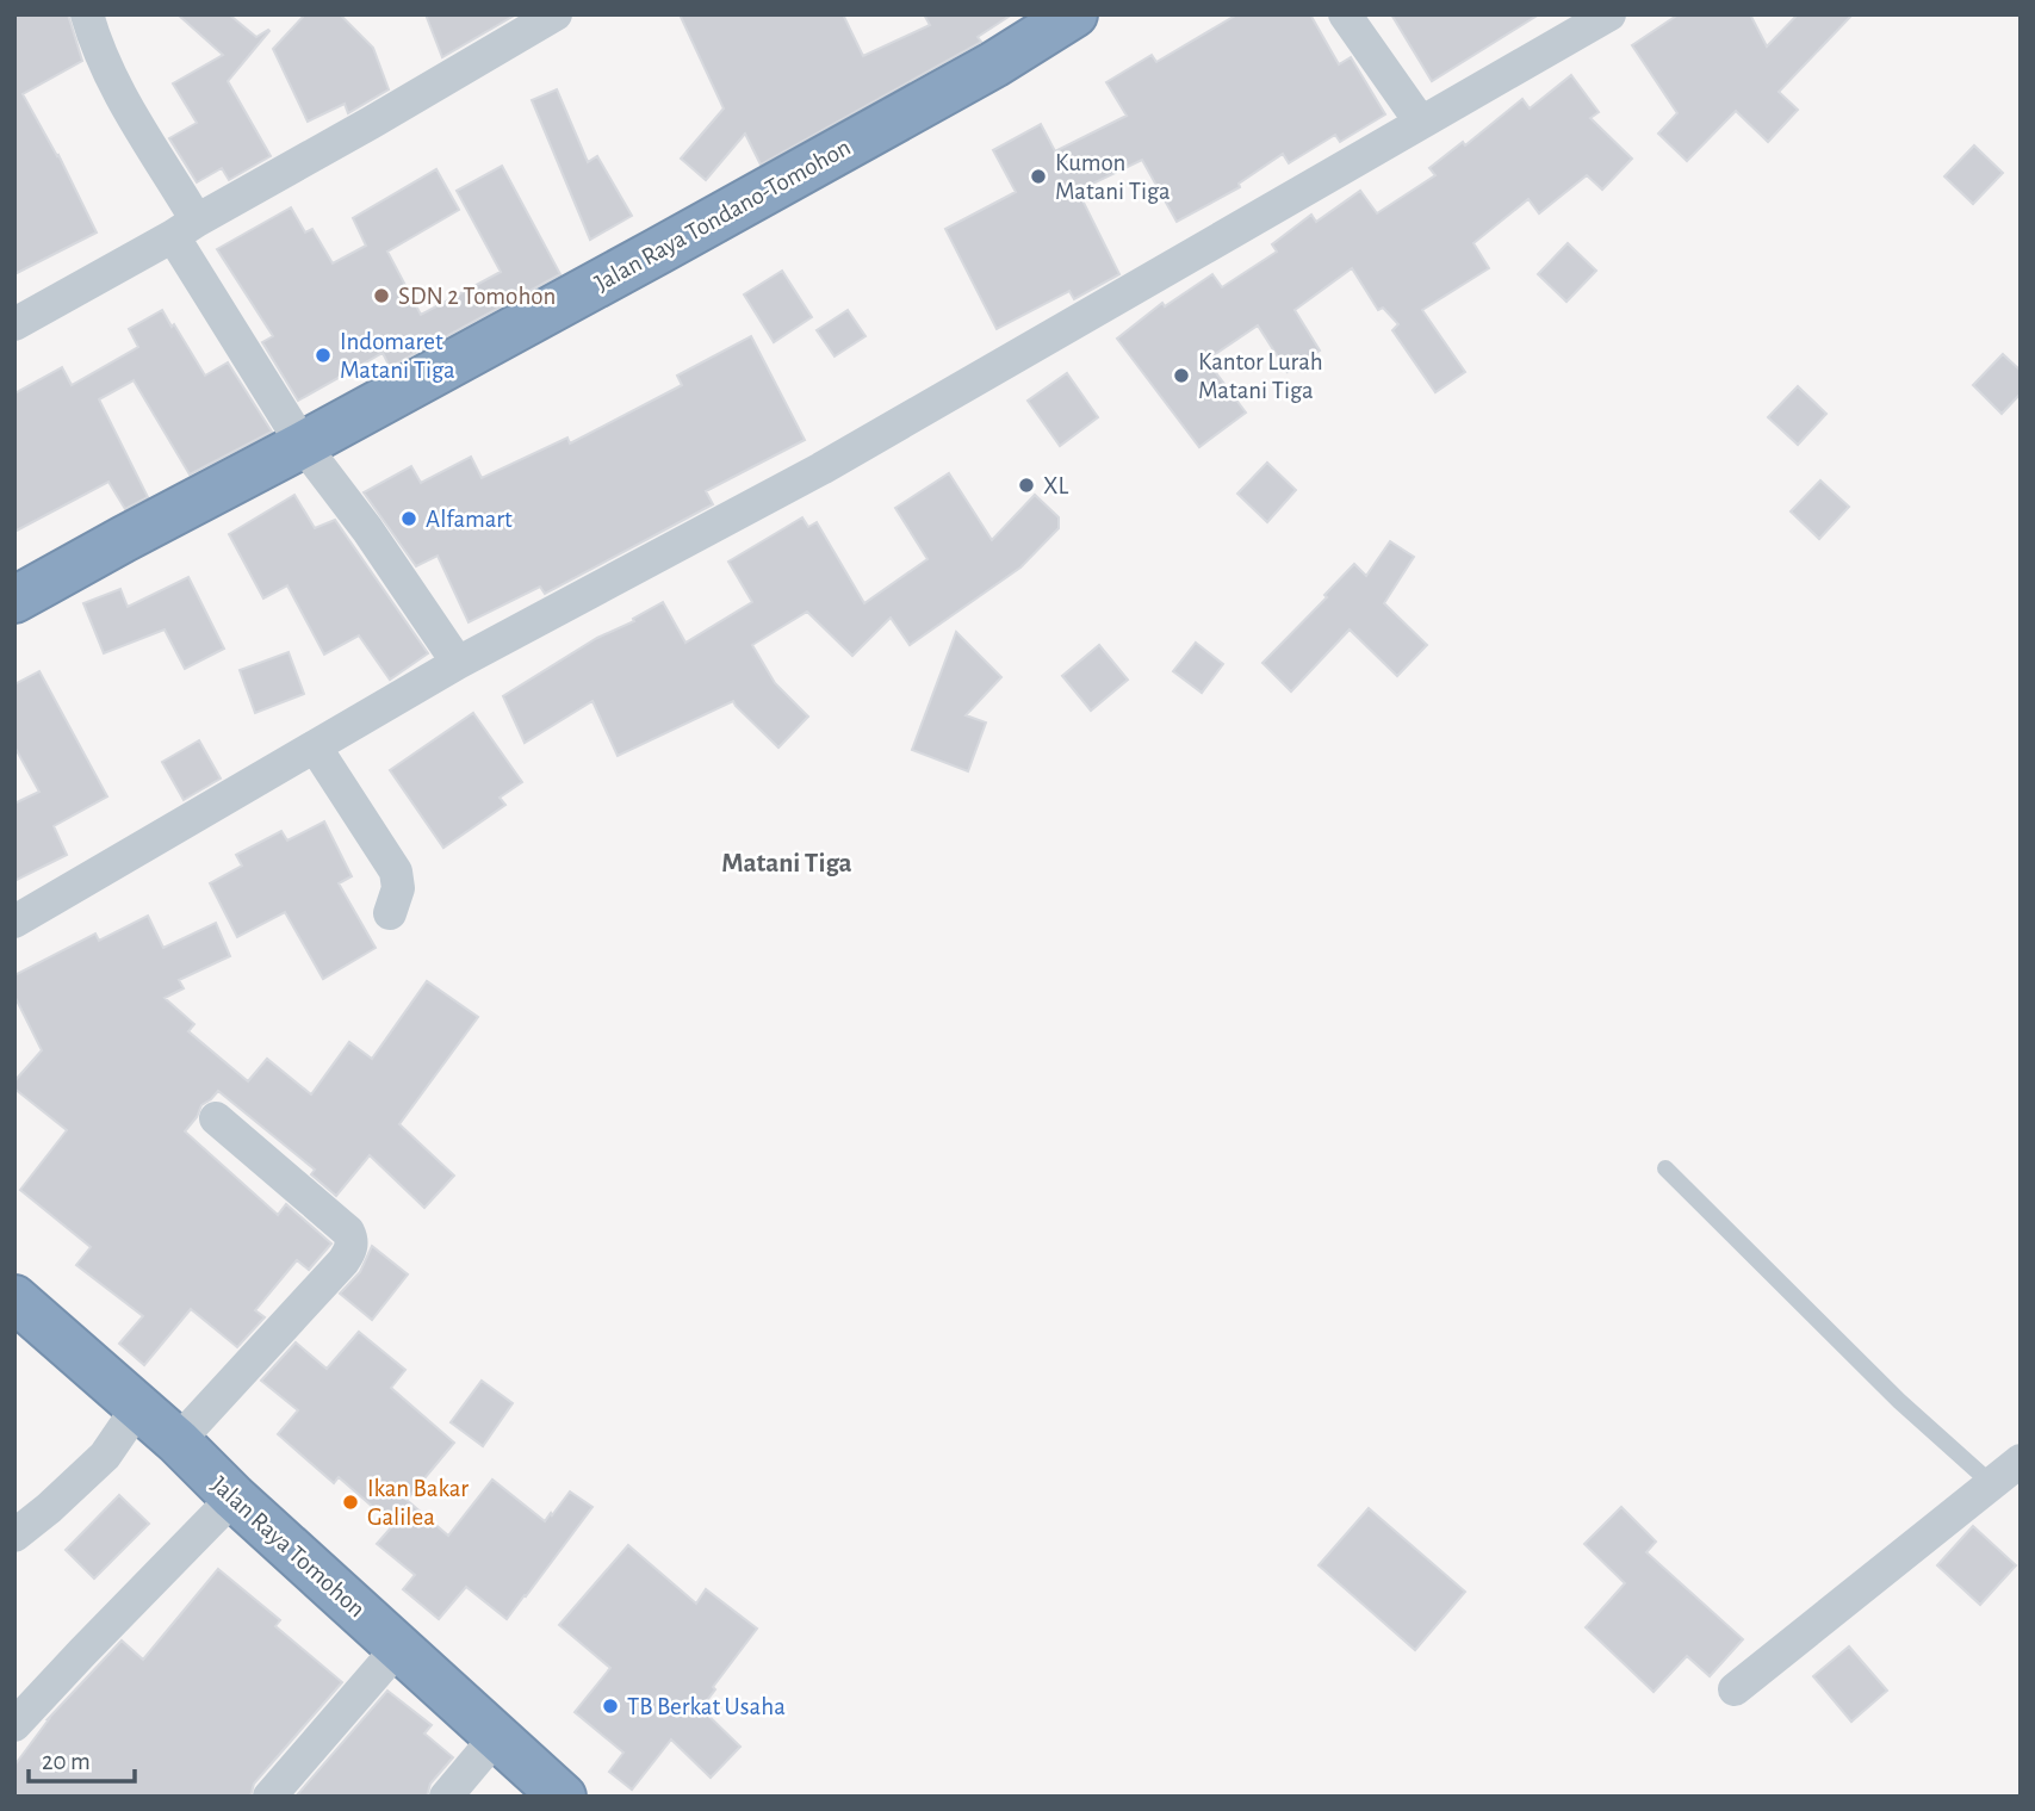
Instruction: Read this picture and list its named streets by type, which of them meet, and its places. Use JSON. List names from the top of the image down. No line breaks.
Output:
{"streets":{"highway":["Jalan Raya Tondano-Tomohon","Jalan Raya Tomohon"]},"districts":["Matani Tiga"],"places":["Kumon Matani Tiga","SDN 2 Tomohon","Indomaret Matani Tiga","Kantor Lurah Matani Tiga","XL","Alfamart","Ikan Bakar Galilea","TB Berkat Usaha"],"scale_bar":"20 m"}
